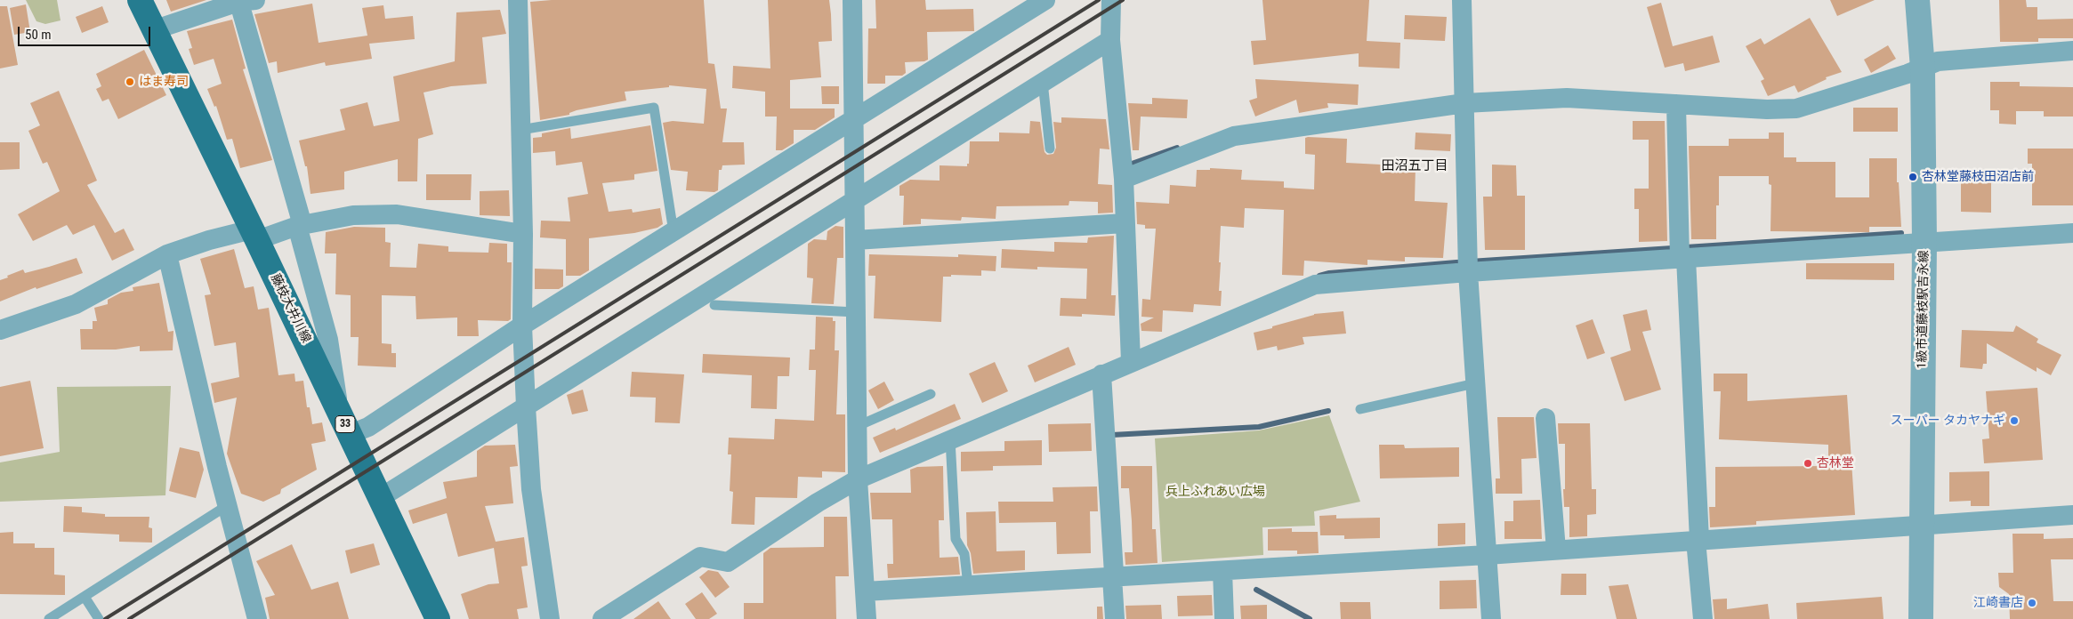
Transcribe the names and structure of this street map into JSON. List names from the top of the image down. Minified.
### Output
{"streets":{"main road":["藤枝大井川線","33"],"street":["1級市道藤枝駅吉永線"]},"districts":["田沼五丁目"],"parks":["兵上ふれあい広場"],"places":["はま寿司","杏林堂藤枝田沼店前","スーパー タカヤナギ","杏林堂","江崎書店"],"scale_bar":"50 m"}
